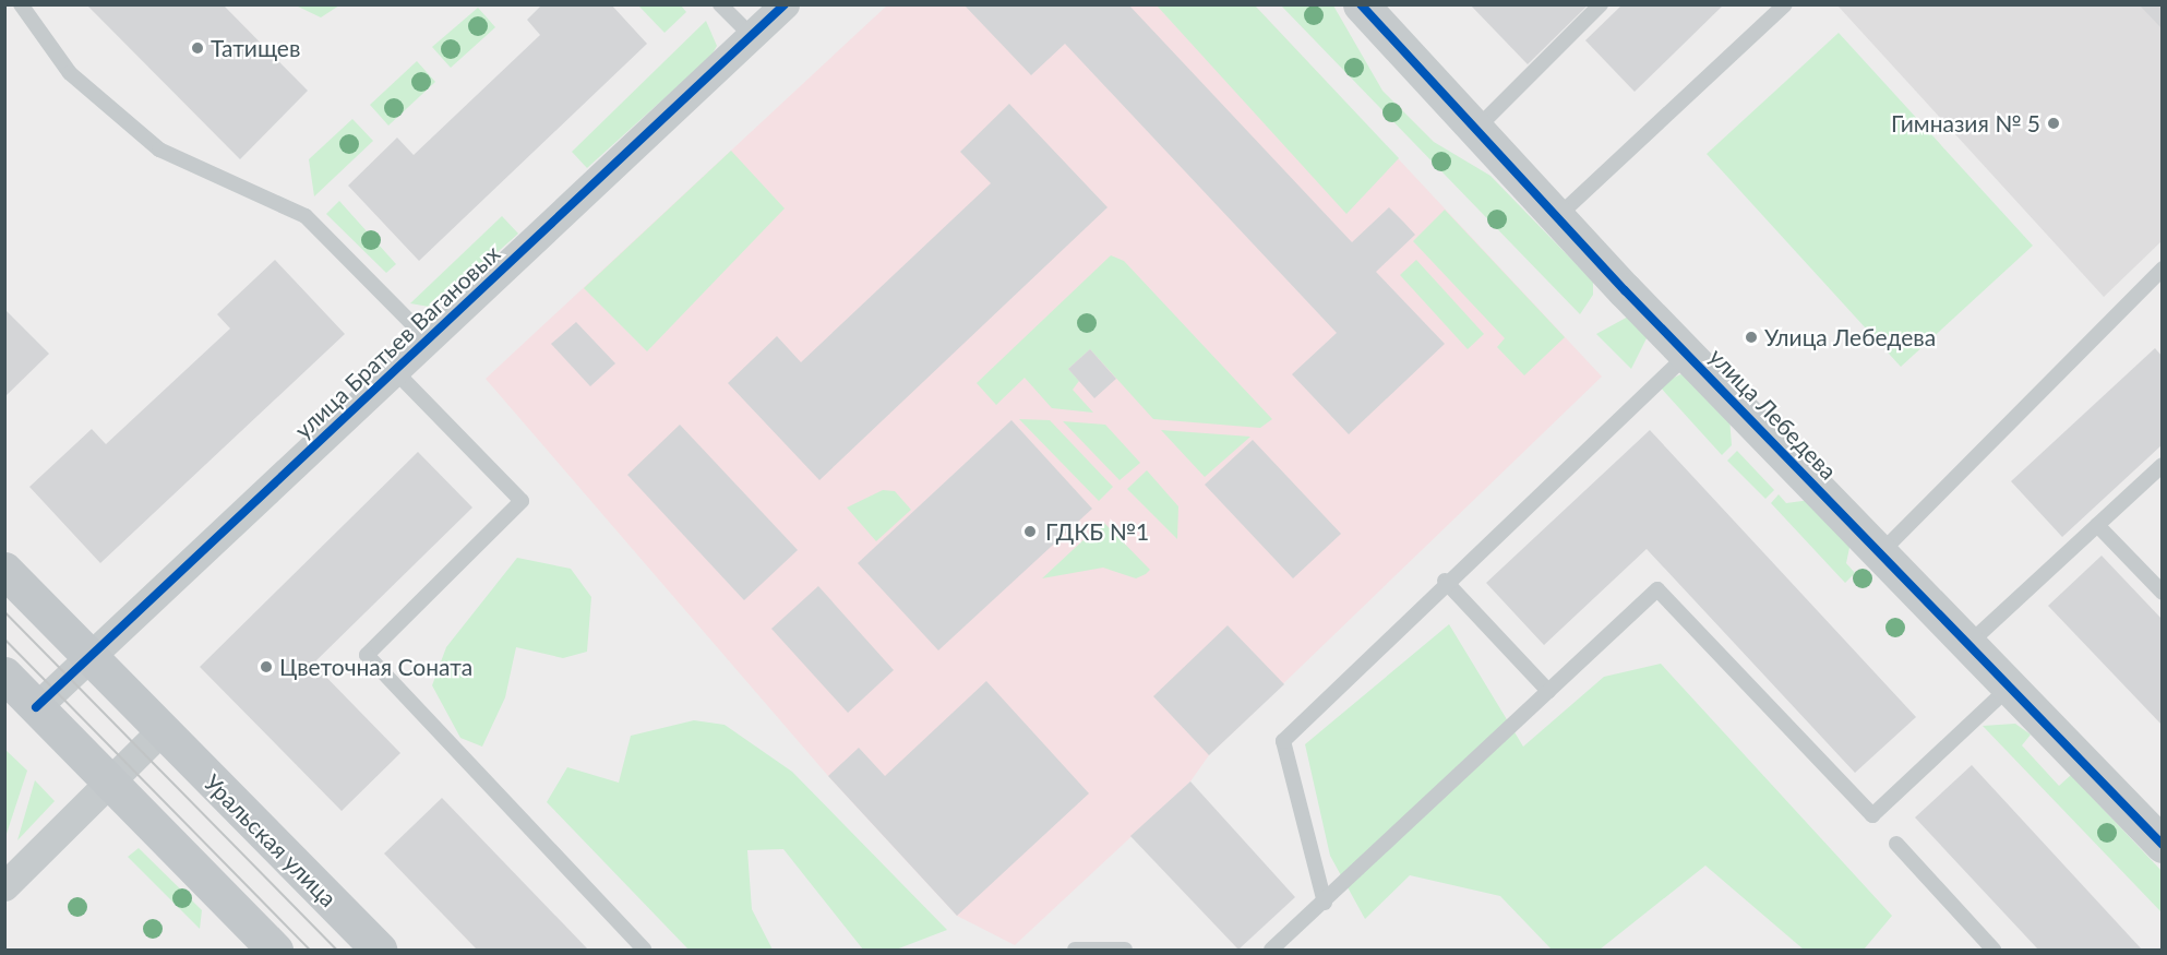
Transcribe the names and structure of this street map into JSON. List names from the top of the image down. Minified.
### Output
{"streets":{"main road":["Уральская улица"],"street":["улица Братьев Вагановых","улица Лебедева"]},"crossings":[["улица Братьев Вагановых","Уральская улица"]],"places":["Татищев","Гимназия № 5","Улица Лебедева","ГДКБ №1","Цветочная Соната"]}
